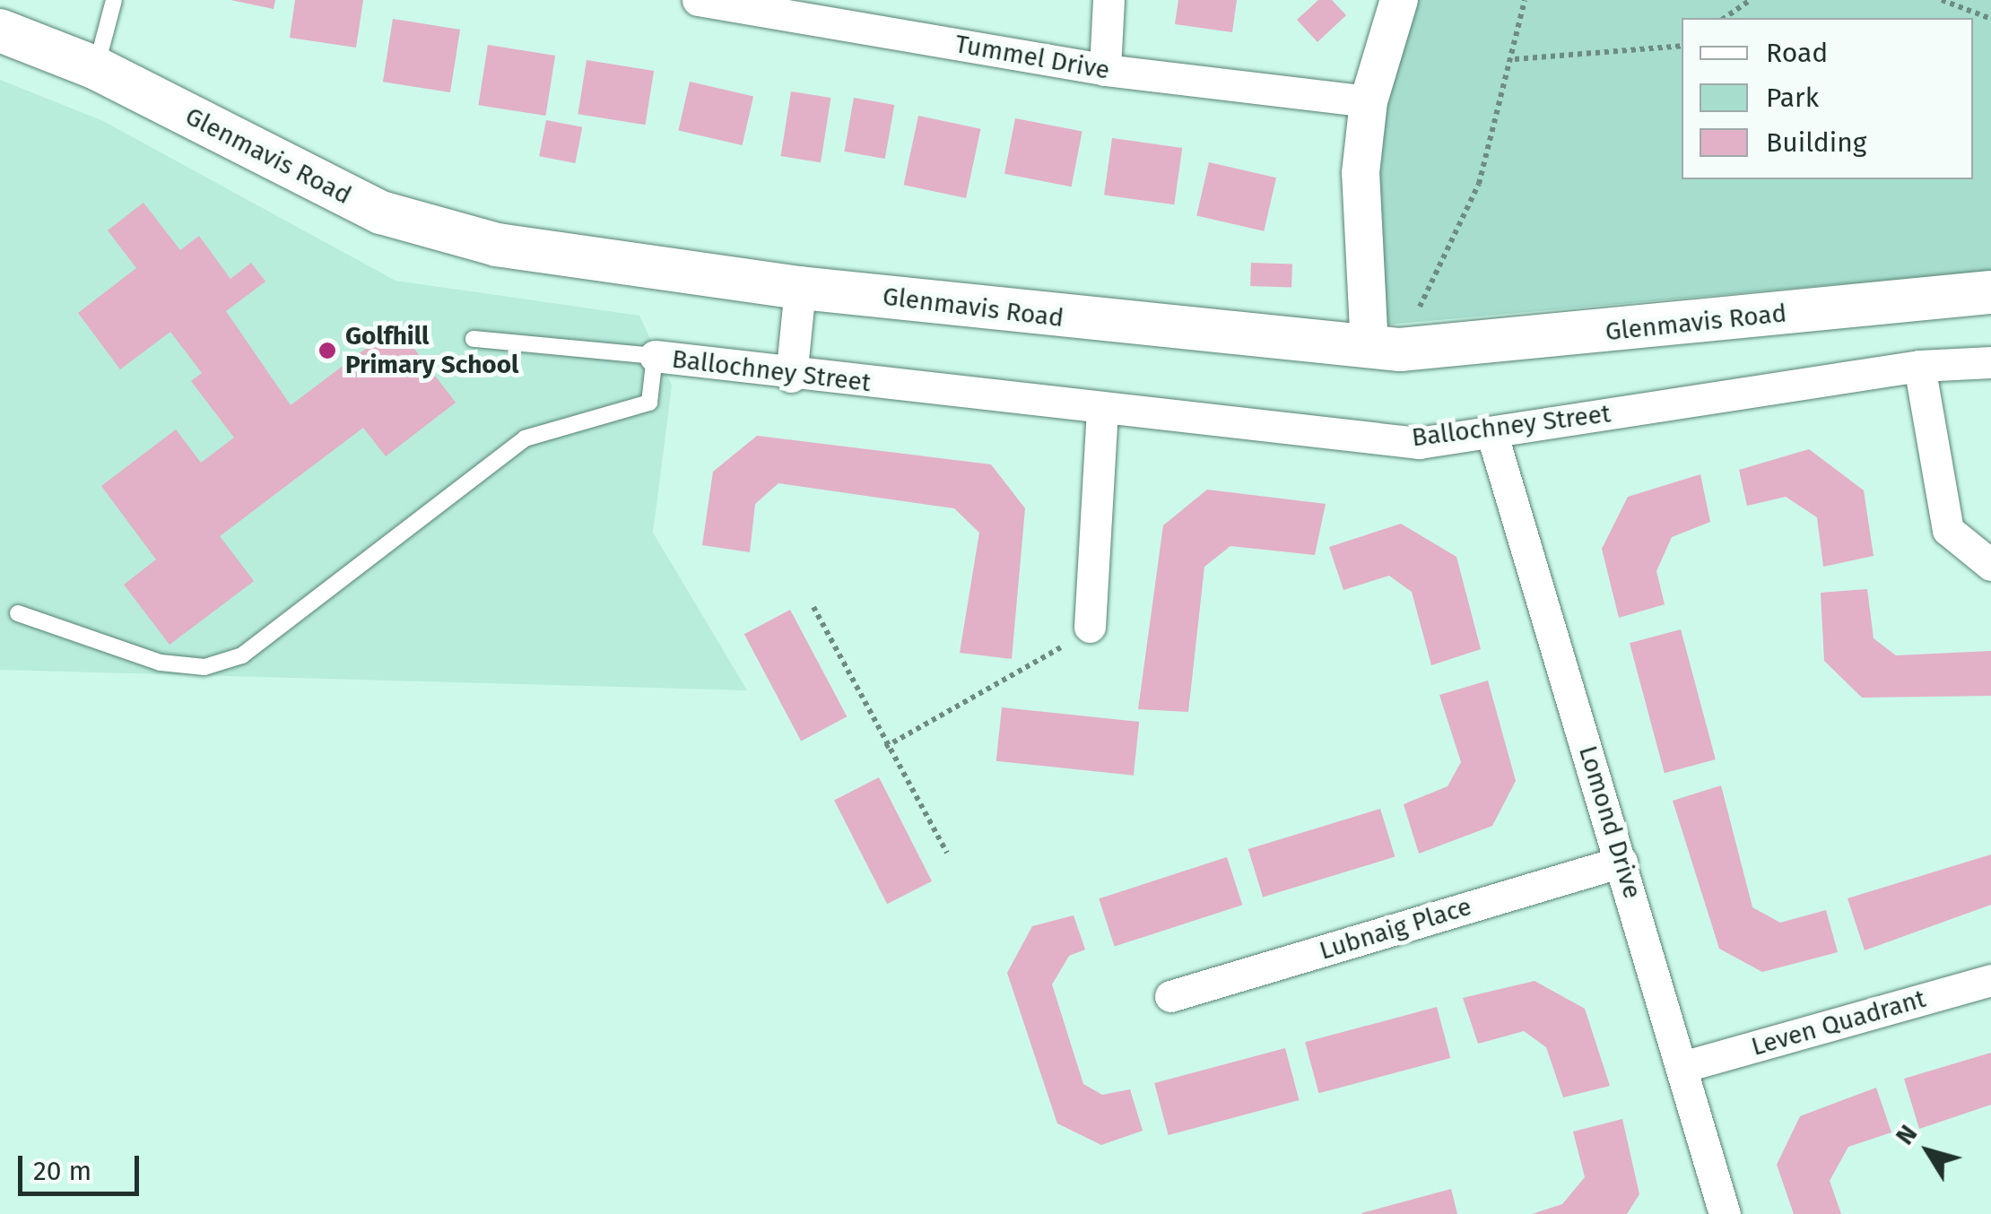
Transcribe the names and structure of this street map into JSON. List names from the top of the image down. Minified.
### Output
{"streets":{"main road":["Glenmavis Road"],"street":["Tummel Drive","Ballochney Street","Lomond Drive","Lubnaig Place","Leven Quadrant"]},"crossings":[["Ballochney Street","Lomond Drive"],["Lomond Drive","Lubnaig Place"],["Lomond Drive","Leven Quadrant"]],"places":["Golfhill Primary School"],"legend":["Road","Park","Building"],"scale_bar":"20 m","north":"top left"}
